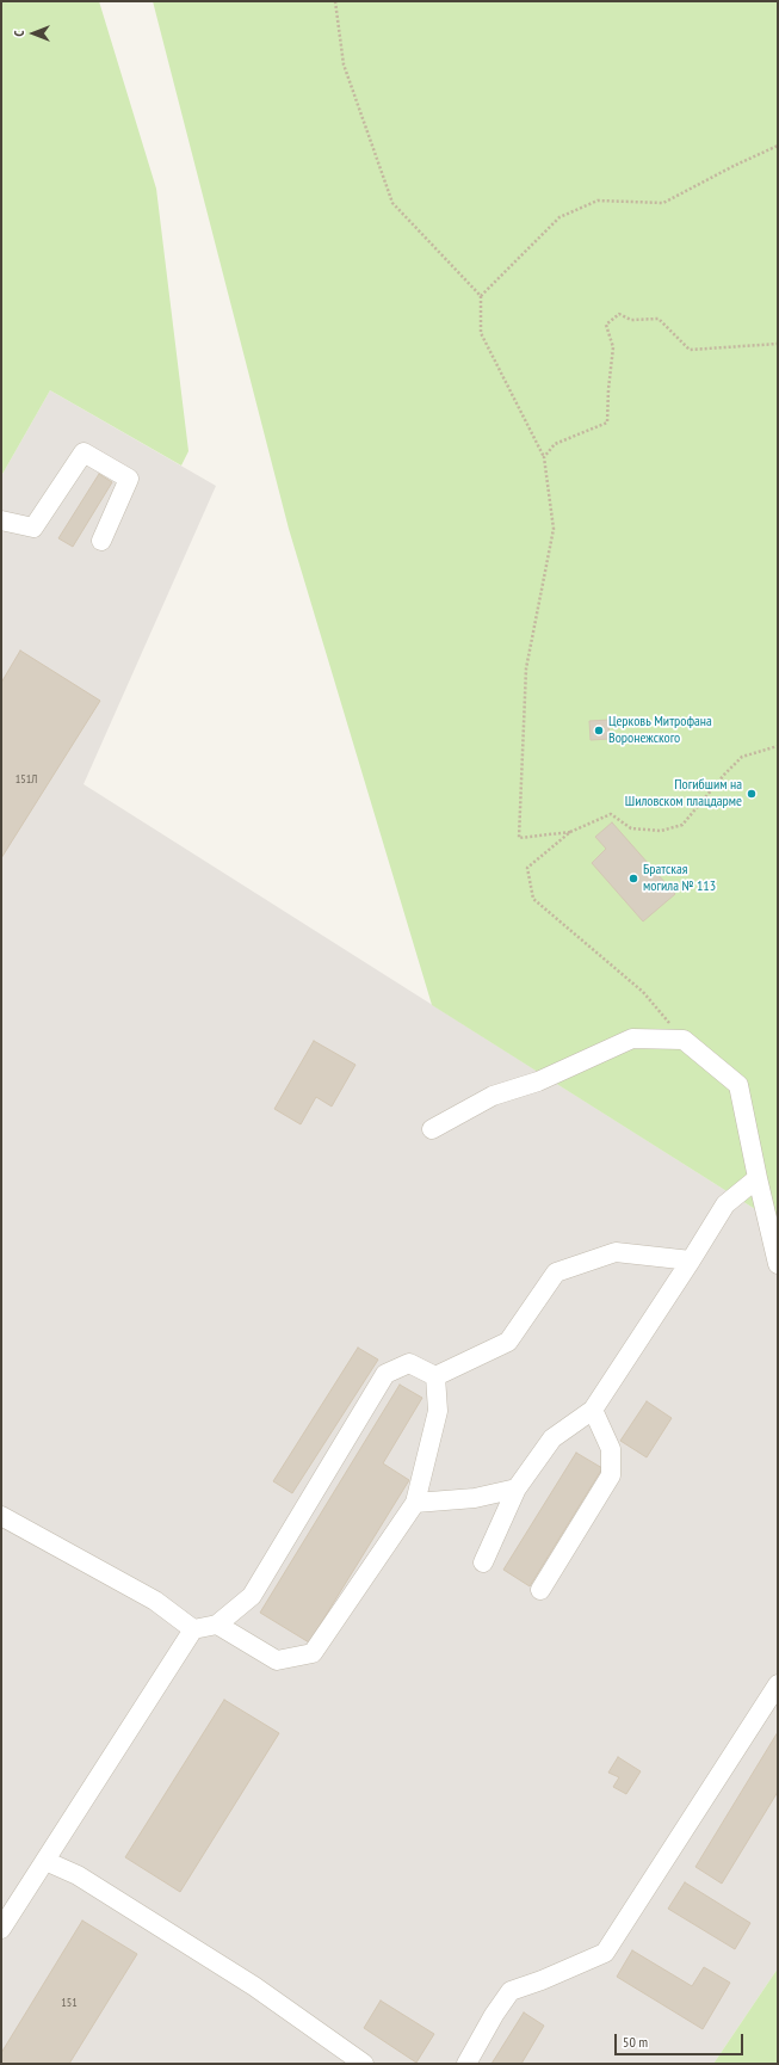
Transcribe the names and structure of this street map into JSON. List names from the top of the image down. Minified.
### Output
{"places":["Церковь Митрофана Воронежского","Погибшим на Шиловском плацдарме","Братская могила № 113"],"house_numbers":["151Л","151"],"scale_bar":"50 m","north":"left"}
